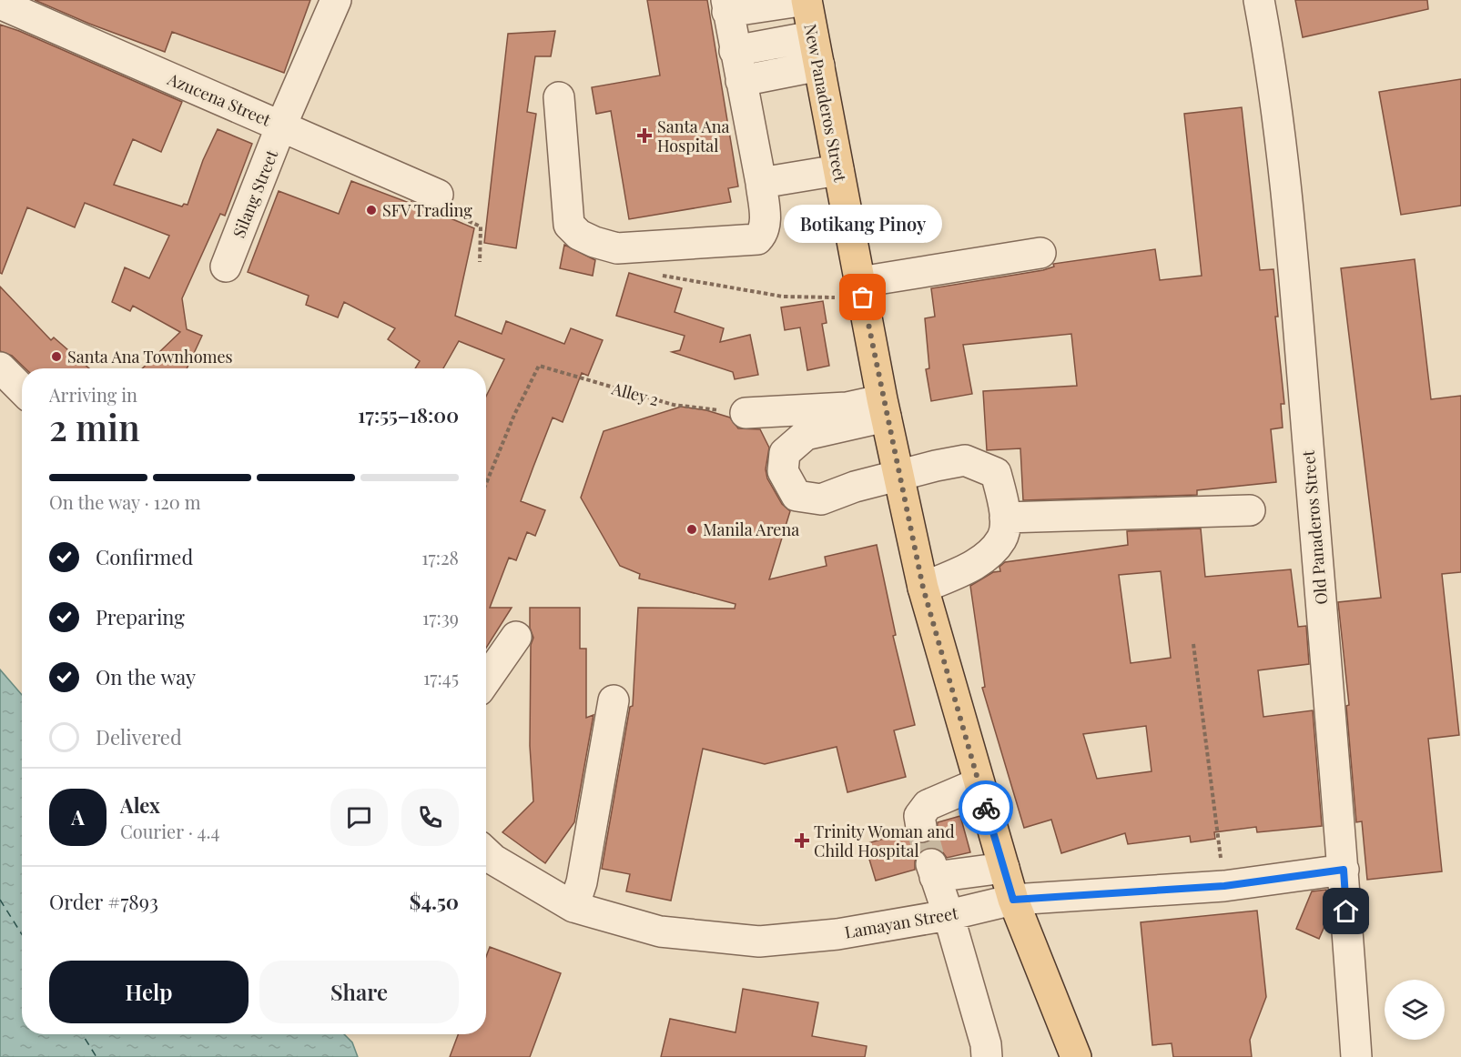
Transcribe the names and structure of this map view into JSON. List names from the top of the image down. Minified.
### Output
{"streets":{"main road":["New Panaderos Street"],"street":["Azucena Street","Silang Street","Old Panaderos Street","Lamayan Street"],"path":["Alley 2"]},"crossings":[["Azucena Street","Silang Street"],["New Panaderos Street","Lamayan Street"],["Old Panaderos Street","Lamayan Street"]],"places":{"health":["Santa Ana Hospital","Trinity Woman and Child Hospital"],"other":["SFV Trading","Botikang Pinoy","Santa Ana Townhomes","Manila Arena"]},"page":{"bubble":"Botikang Pinoy","heading":["2 min","Arriving in","17:55–18:00"],"panel":["Alex","Courier · 4.4","Order #7893","$4.50"],"bar":"On the way · 120 m","list":[["Confirmed","17:28"],["Preparing","17:39"],["On the way","17:45"],"Delivered"],"round":"A","buttons":["Help","Share"]}}
